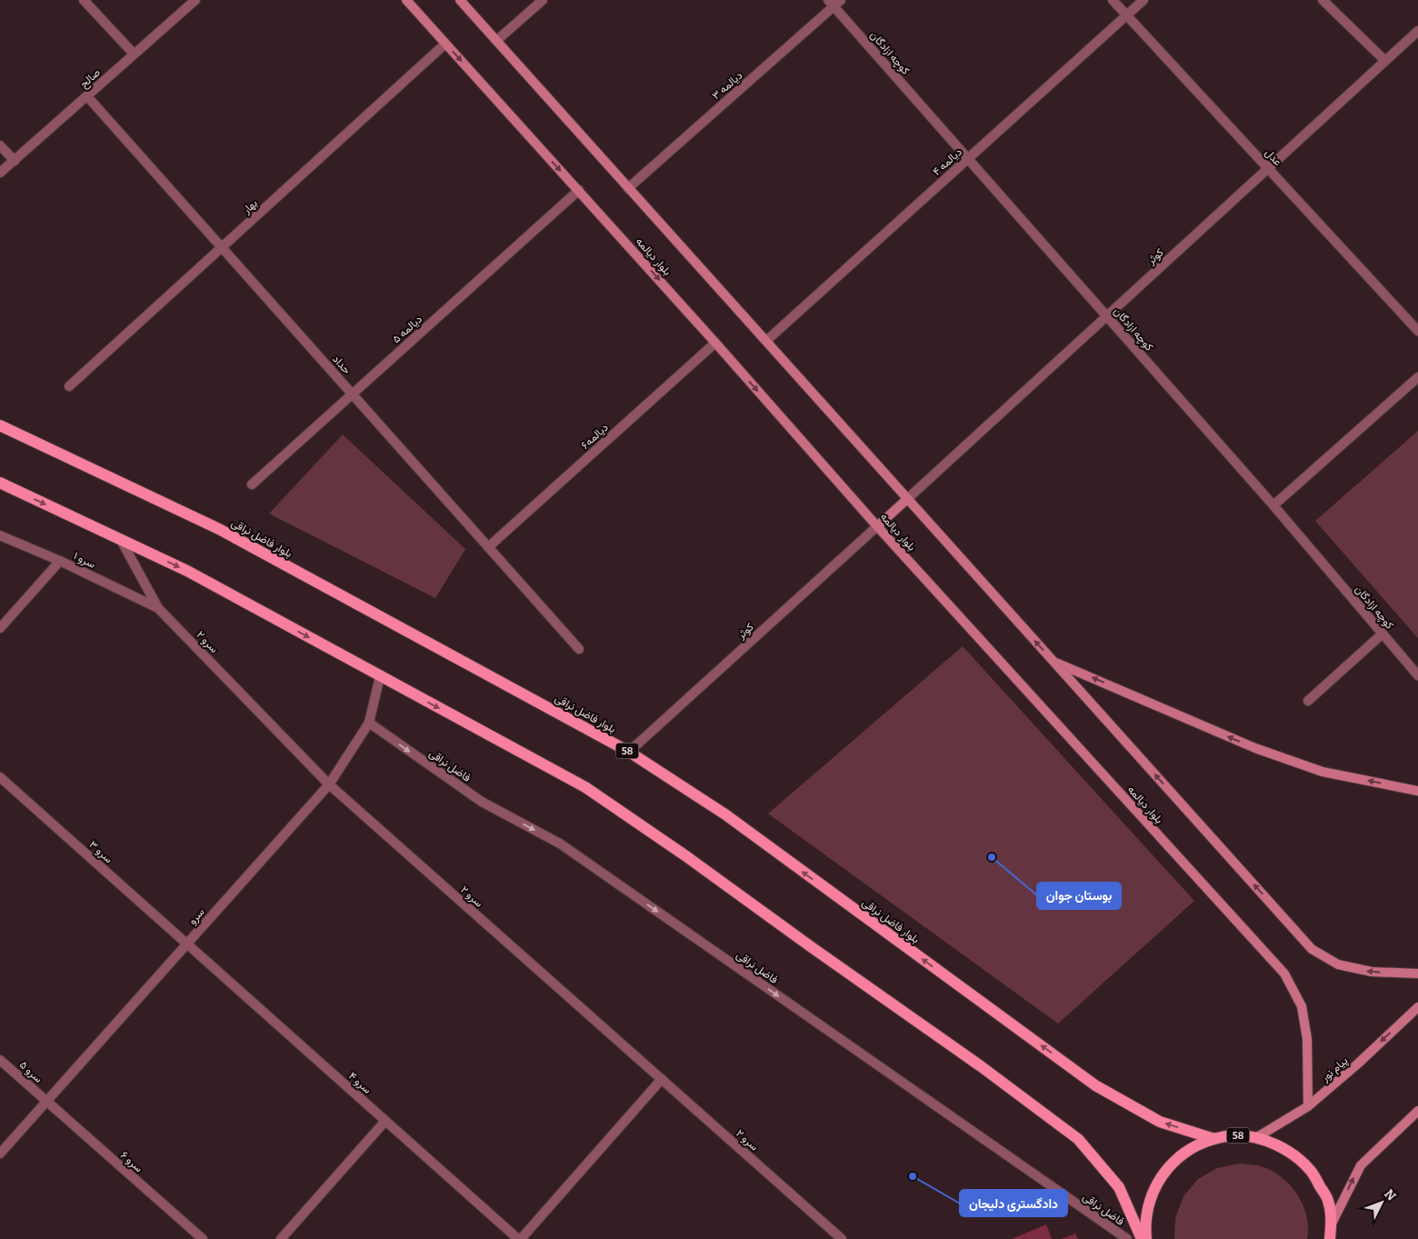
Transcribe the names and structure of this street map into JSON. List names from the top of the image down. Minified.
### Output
{"streets":{"main road":["بلوار فاضل نراقی","58"],"street":["کوچه ازادگان","صالح","دیالمه ۳","عدل","دیالمه ۴","بهار","بلوار دیالمه","کوثر","دیالمه ۵","حداد","دیالمه۶","سرو ۱","سرو ۲","فاضل نراقی","سرو ۳","سرو","پیام نور","سرو ۵","سرو ۴","سرو ۶"]},"crossings":[["کوچه ازادگان","دیالمه ۳"],["کوچه ازادگان","دیالمه ۴"],["کوچه ازادگان","کوثر"],["صالح","حداد"],["عدل","دیالمه ۴"],["عدل","کوثر"],["بهار","بلوار دیالمه"],["بهار","حداد"],["بلوار دیالمه","کوثر"],["بلوار دیالمه","دیالمه ۵"],["بلوار دیالمه","دیالمه۶"],["بلوار دیالمه","پیام نور"],["کوثر","بلوار فاضل نراقی"],["دیالمه ۵","حداد"],["حداد","دیالمه۶"],["بلوار فاضل نراقی","58"],["سرو ۱","سرو ۲"],["سرو ۲","سرو"],["58","پیام نور"],["فاضل نراقی","سرو"],["سرو ۳","سرو"],["سرو ۳","سرو ۴"],["سرو","سرو ۵"],["سرو","سرو ۴"],["سرو","سرو ۶"],["سرو ۵","سرو ۶"]],"one_way":["فاضل نراقی"],"places":["بوستان جوان","دادگستری دلیجان"],"north":"top right"}
